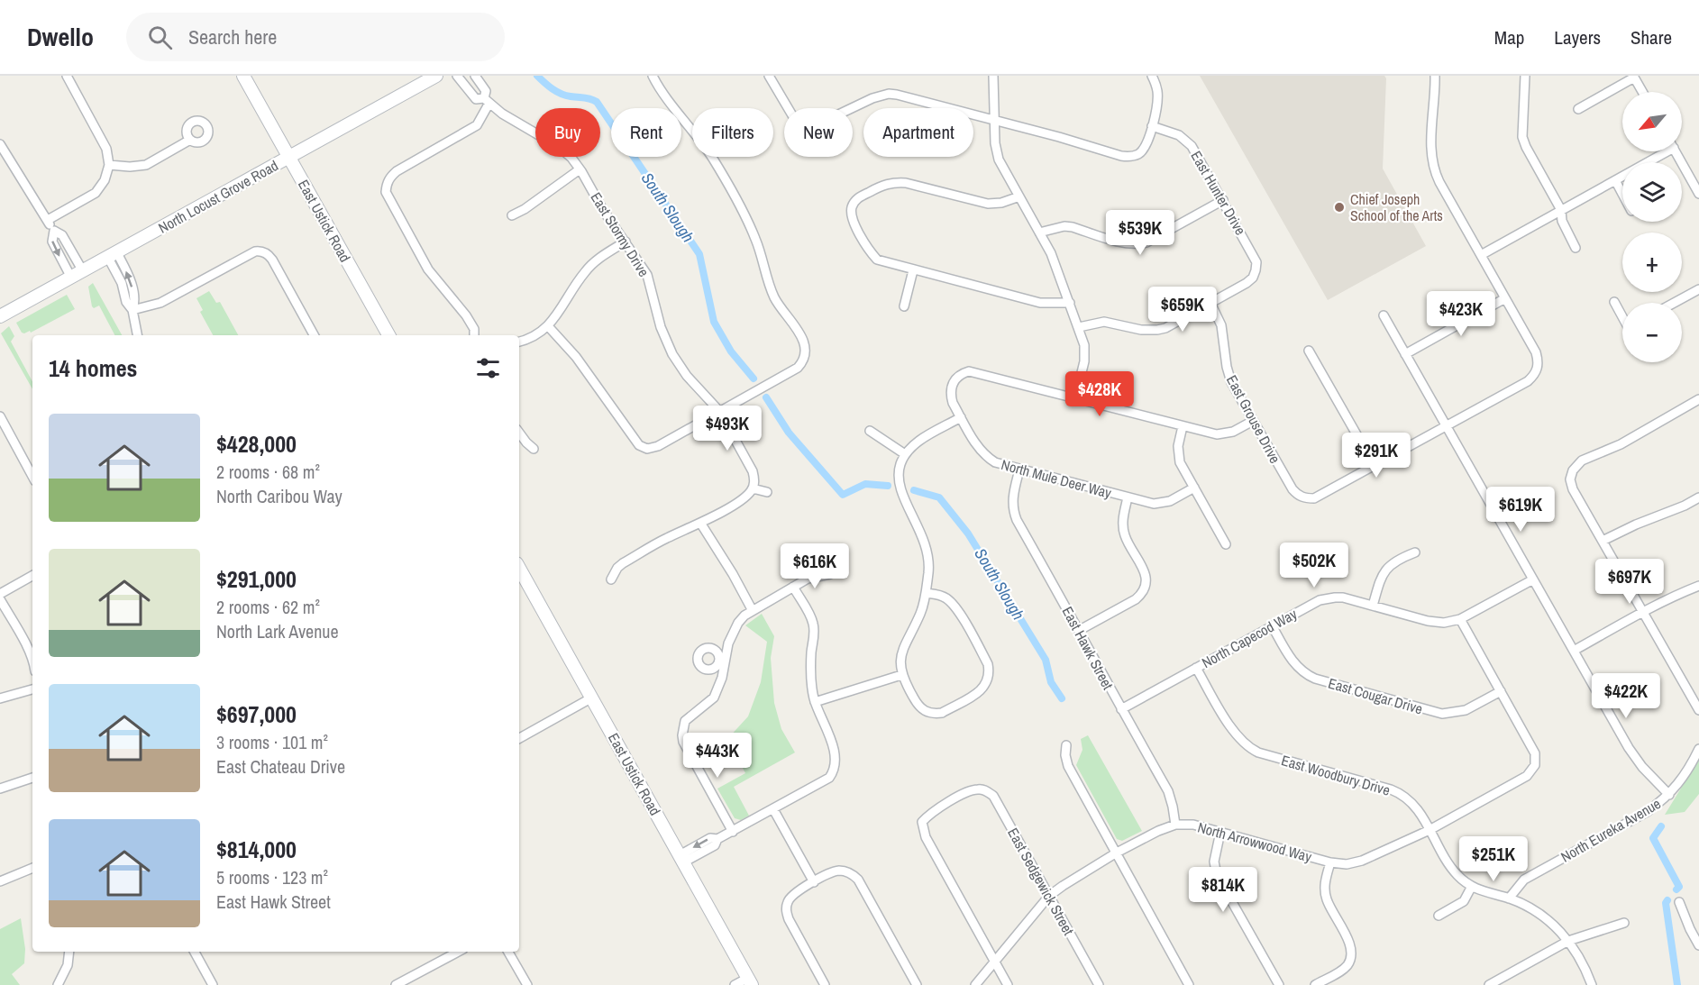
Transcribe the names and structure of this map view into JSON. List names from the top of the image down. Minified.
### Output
{"streets":{"main road":["North Locust Grove Road","East Ustick Road"],"street":["East Hunter Drive","East Stormy Drive","East Grouse Drive","North Mule Deer Way","North Capecod Way","East Hawk Street","East Cougar Drive","East Woodbury Drive","North Eureka Avenue","North Arrowwood Way","East Sedgewick Street"]},"crossings":[["East Hunter Drive","East Grouse Drive"],["North Locust Grove Road","East Ustick Road"],["North Mule Deer Way","East Hawk Street"],["North Capecod Way","East Hawk Street"],["North Capecod Way","East Cougar Drive"],["North Capecod Way","East Woodbury Drive"],["East Hawk Street","North Arrowwood Way"],["East Cougar Drive","North Arrowwood Way"],["East Woodbury Drive","North Eureka Avenue"],["East Woodbury Drive","North Arrowwood Way"],["North Arrowwood Way","East Sedgewick Street"]],"water":["South Slough"],"places":["Chief Joseph School of the Arts"],"north":"bottom left","page":{"header":"Dwello","search":"Search here","nav":["Map","Layers","Share"],"map_buttons":["+","−"],"chip":["Buy","Rent","Filters","New","Apartment"],"price":["$539K","$659K","$423K","$428K","$493K","$291K","$619K","$502K","$616K","$697K","$422K","$443K","$251K","$814K"],"heading":"14 homes","list":[{"name":"$428,000","note":"2 rooms · 68 m² · North Caribou Way"},{"name":"$291,000","note":"2 rooms · 62 m² · North Lark Avenue"},{"name":"$697,000","note":"3 rooms · 101 m² · East Chateau Drive"},{"name":"$814,000","note":"5 rooms · 123 m² · East Hawk Street"}]}}
